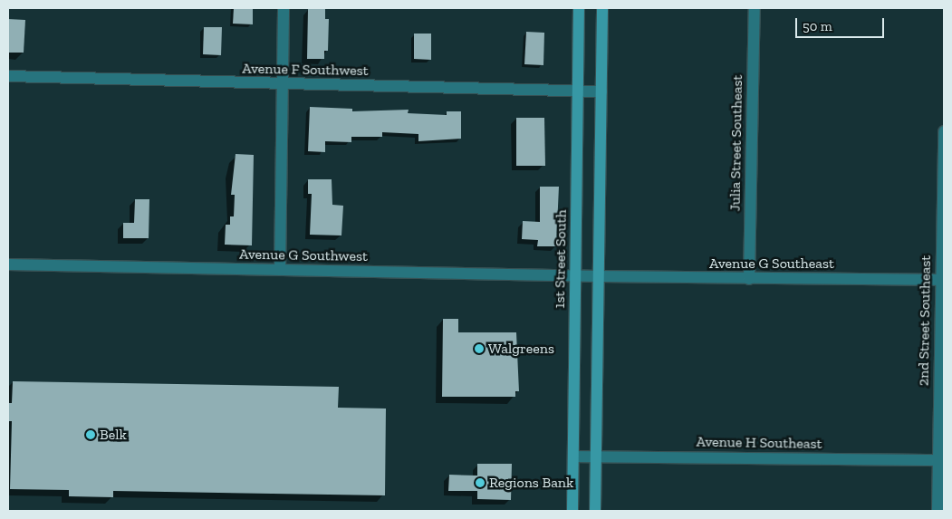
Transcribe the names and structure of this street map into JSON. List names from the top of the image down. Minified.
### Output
{"streets":{"main road":["1st Street South"],"street":["Avenue F Southwest","Julia Street Southeast","Avenue G Southwest","Avenue G Southeast","2nd Street Southeast","Avenue H Southeast"]},"crossings":[["Avenue F Southwest","1st Street South"],["Julia Street Southeast","Avenue G Southeast"],["Avenue G Southwest","1st Street South"],["Avenue G Southwest","Avenue G Southeast"],["1st Street South","Avenue H Southeast"],["Avenue G Southeast","2nd Street Southeast"],["2nd Street Southeast","Avenue H Southeast"]],"places":["Walgreens","Belk","Regions Bank"],"scale_bar":"50 m"}
